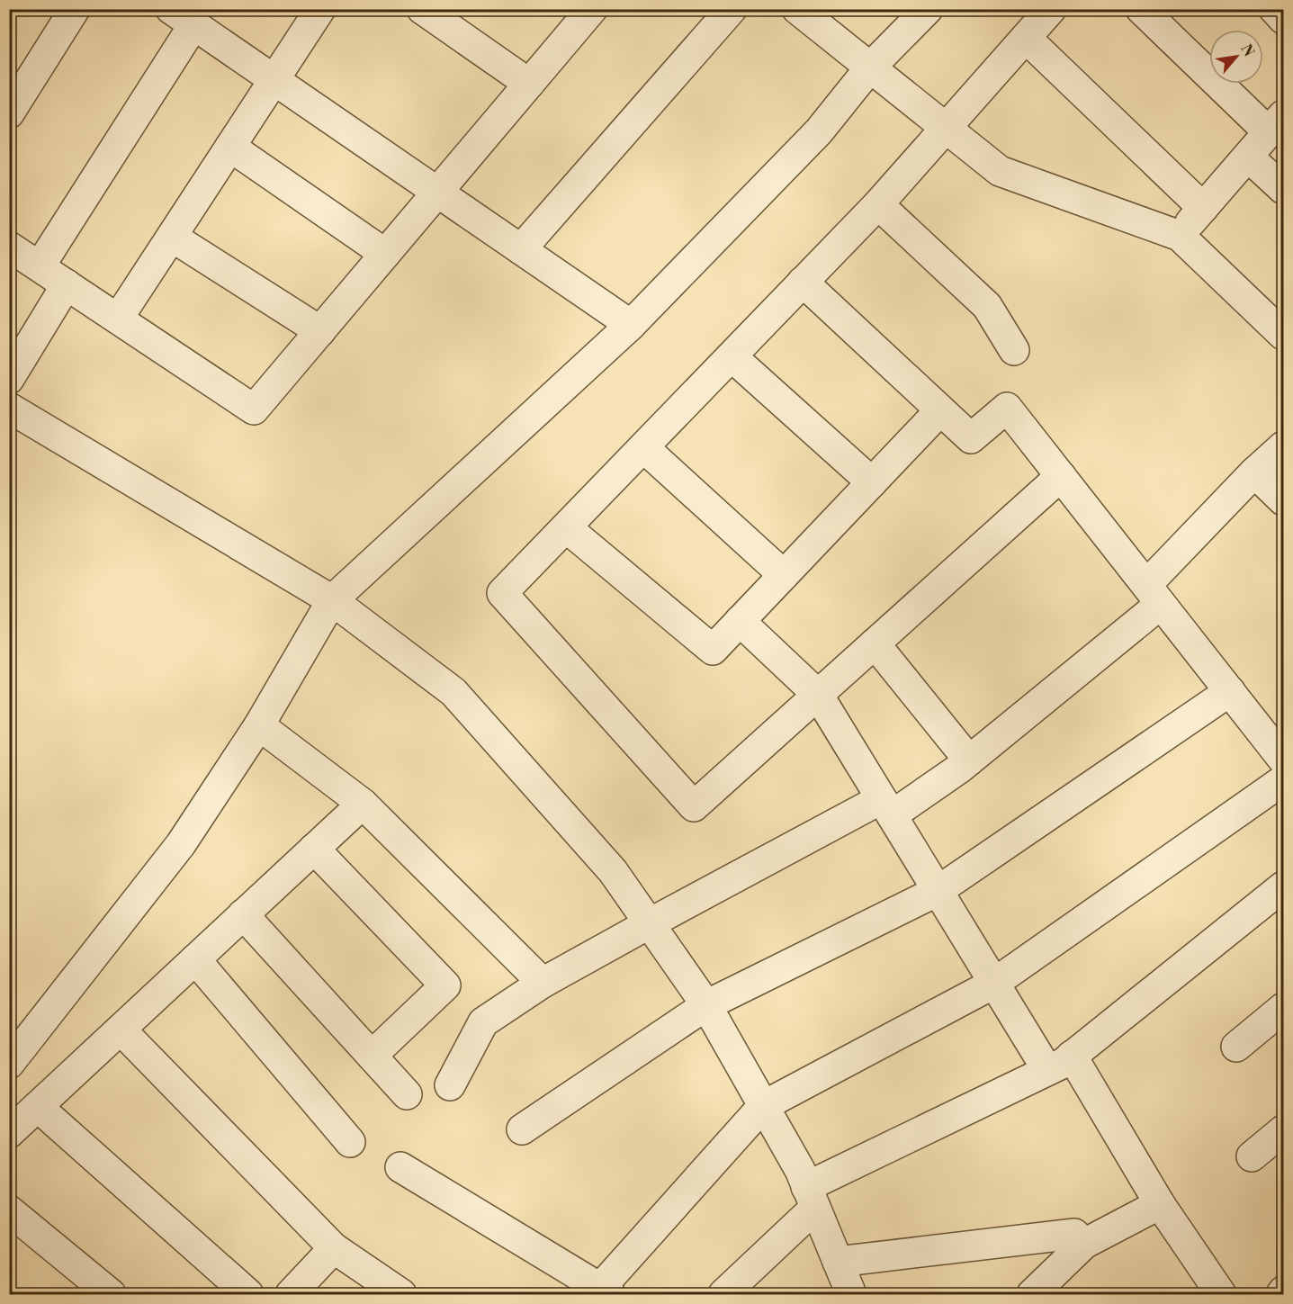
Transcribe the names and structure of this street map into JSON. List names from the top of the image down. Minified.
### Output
{"north":"top right"}
